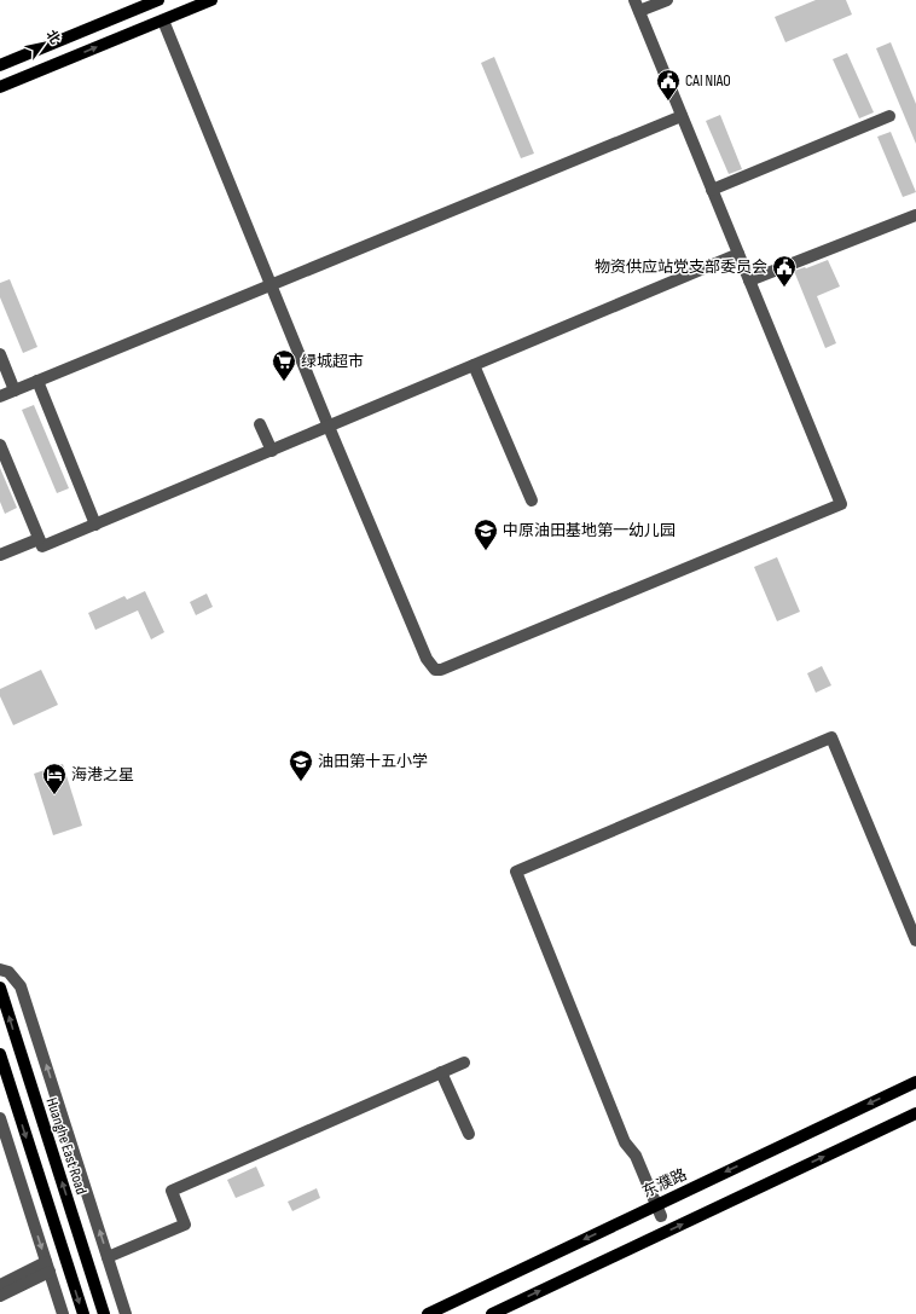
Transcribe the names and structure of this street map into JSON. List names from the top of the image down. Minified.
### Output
{"streets":{"main road":["Huanghe East Road","东濮路"]},"places":{"public building":["CAI NIAO","物资供应站党支部委员会"],"supermarket":["绿城超市"],"school or university":["中原油田基地第一幼儿园","油田第十五小学"],"hotel":["海港之星"]},"north":"top right"}
